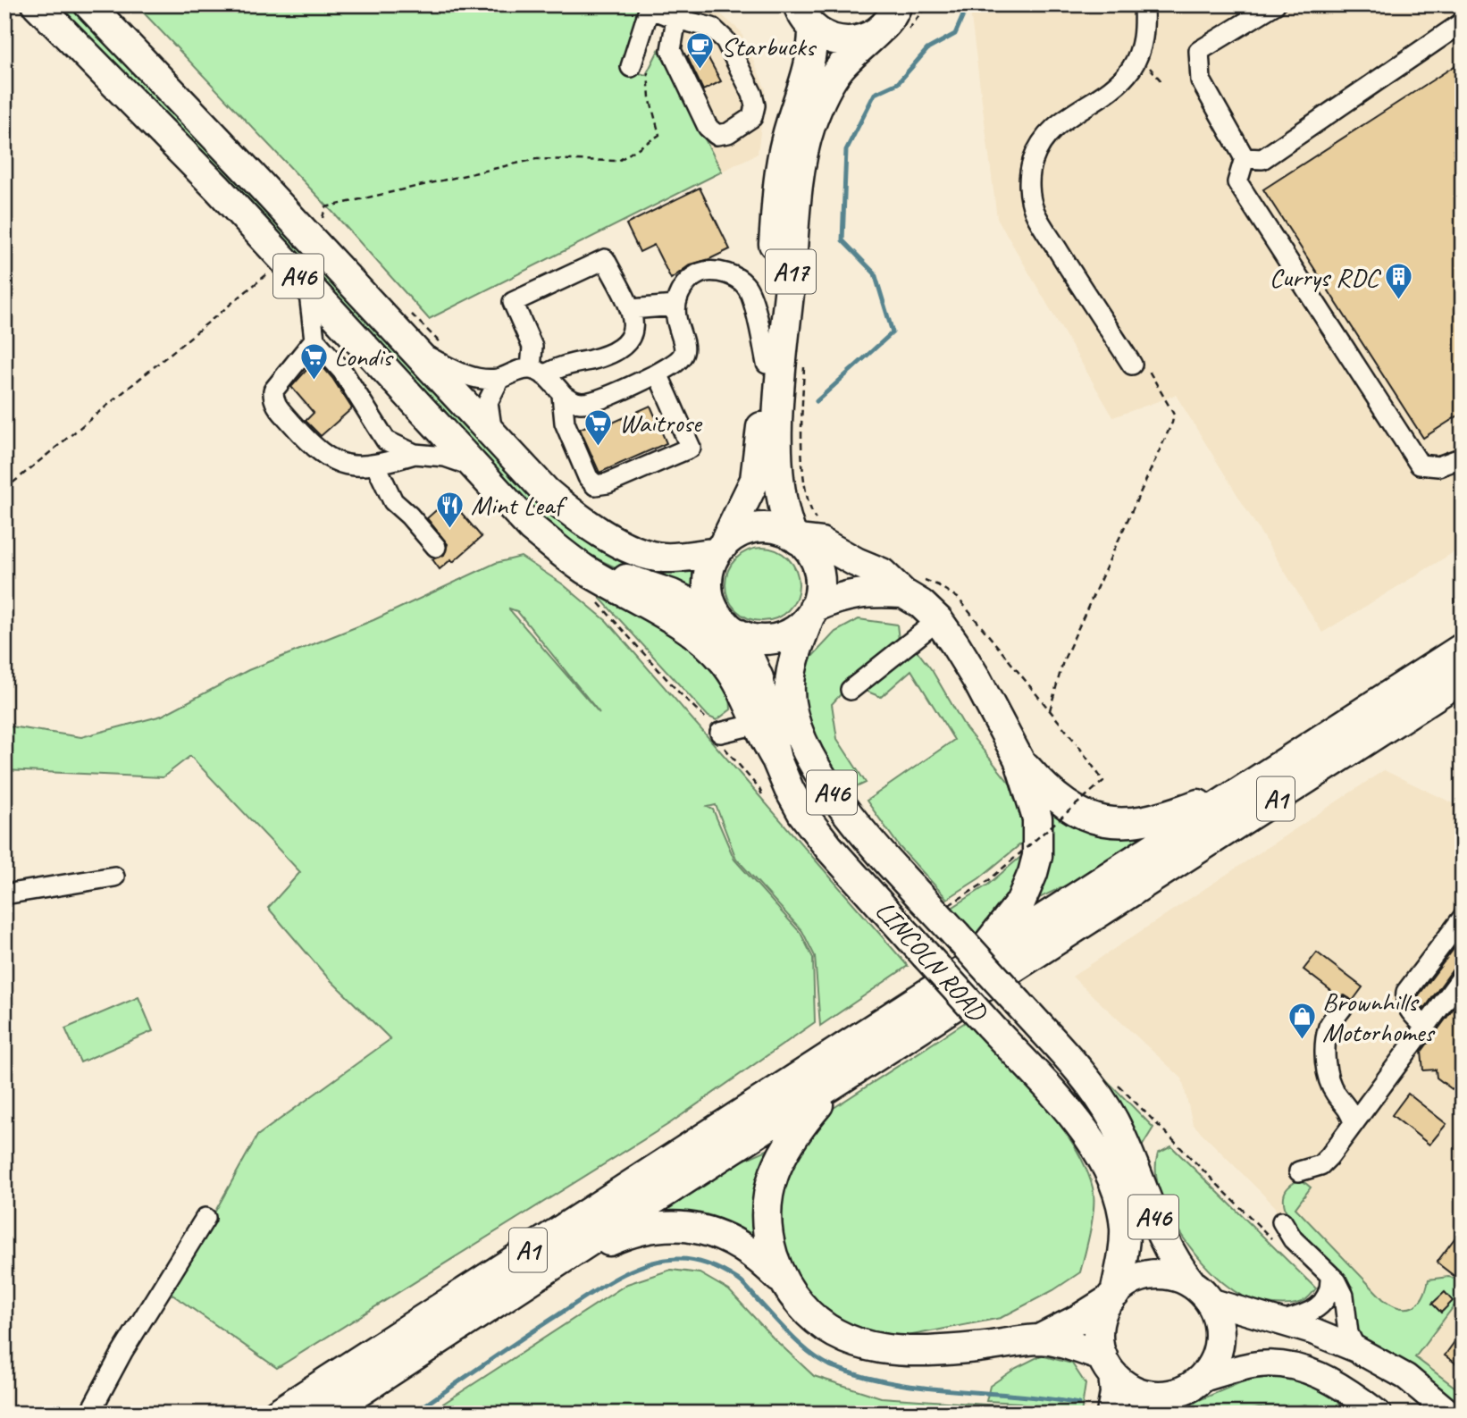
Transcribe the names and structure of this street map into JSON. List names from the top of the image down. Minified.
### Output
{"streets":{"highway":["A17","A46","A1","LINCOLN ROAD"]},"crossings":[["A17","A46"],["A17","LINCOLN ROAD"],["A46","LINCOLN ROAD"]],"places":{"cafe":["Starbucks"],"building":["Currys RDC"],"supermarket":["Londis","Waitrose"],"restaurant":["Mint Leaf"],"shop":["Brownhills Motorhomes"]}}
